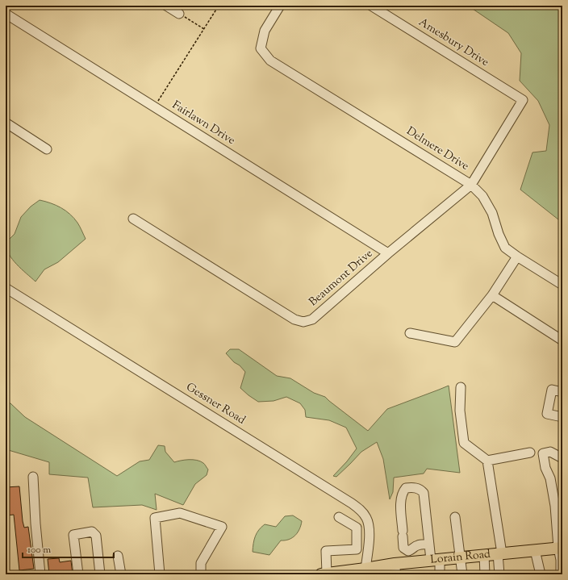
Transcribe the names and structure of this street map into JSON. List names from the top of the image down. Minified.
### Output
{"streets":{"main road":["Lorain Road"],"street":["Amesbury Drive","Fairlawn Drive","Delmere Drive","Beaumont Drive","Gessner Road"]},"crossings":[["Amesbury Drive","Beaumont Drive"],["Fairlawn Drive","Beaumont Drive"],["Delmere Drive","Beaumont Drive"],["Gessner Road","Lorain Road"]],"scale_bar":"100 m"}
